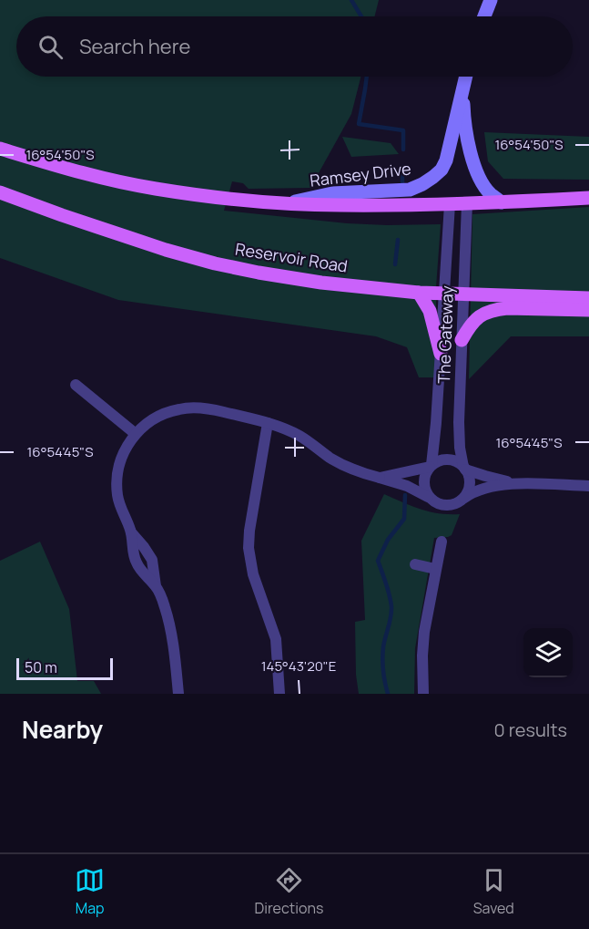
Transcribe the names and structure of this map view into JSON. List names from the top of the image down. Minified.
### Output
{"streets":{"main road":["Ramsey Drive","Reservoir Road"],"street":["The Gateway"]},"crossings":[["Reservoir Road","The Gateway"]],"scale_bar":"50 m","page":{"search":"Search here","scale":"50 m","heading":["Nearby","0 results"],"nav":["Map","Directions","Saved"]},"coordinates":["16°54'50\"S","16°54'45\"S","145°43'20\"E"]}
